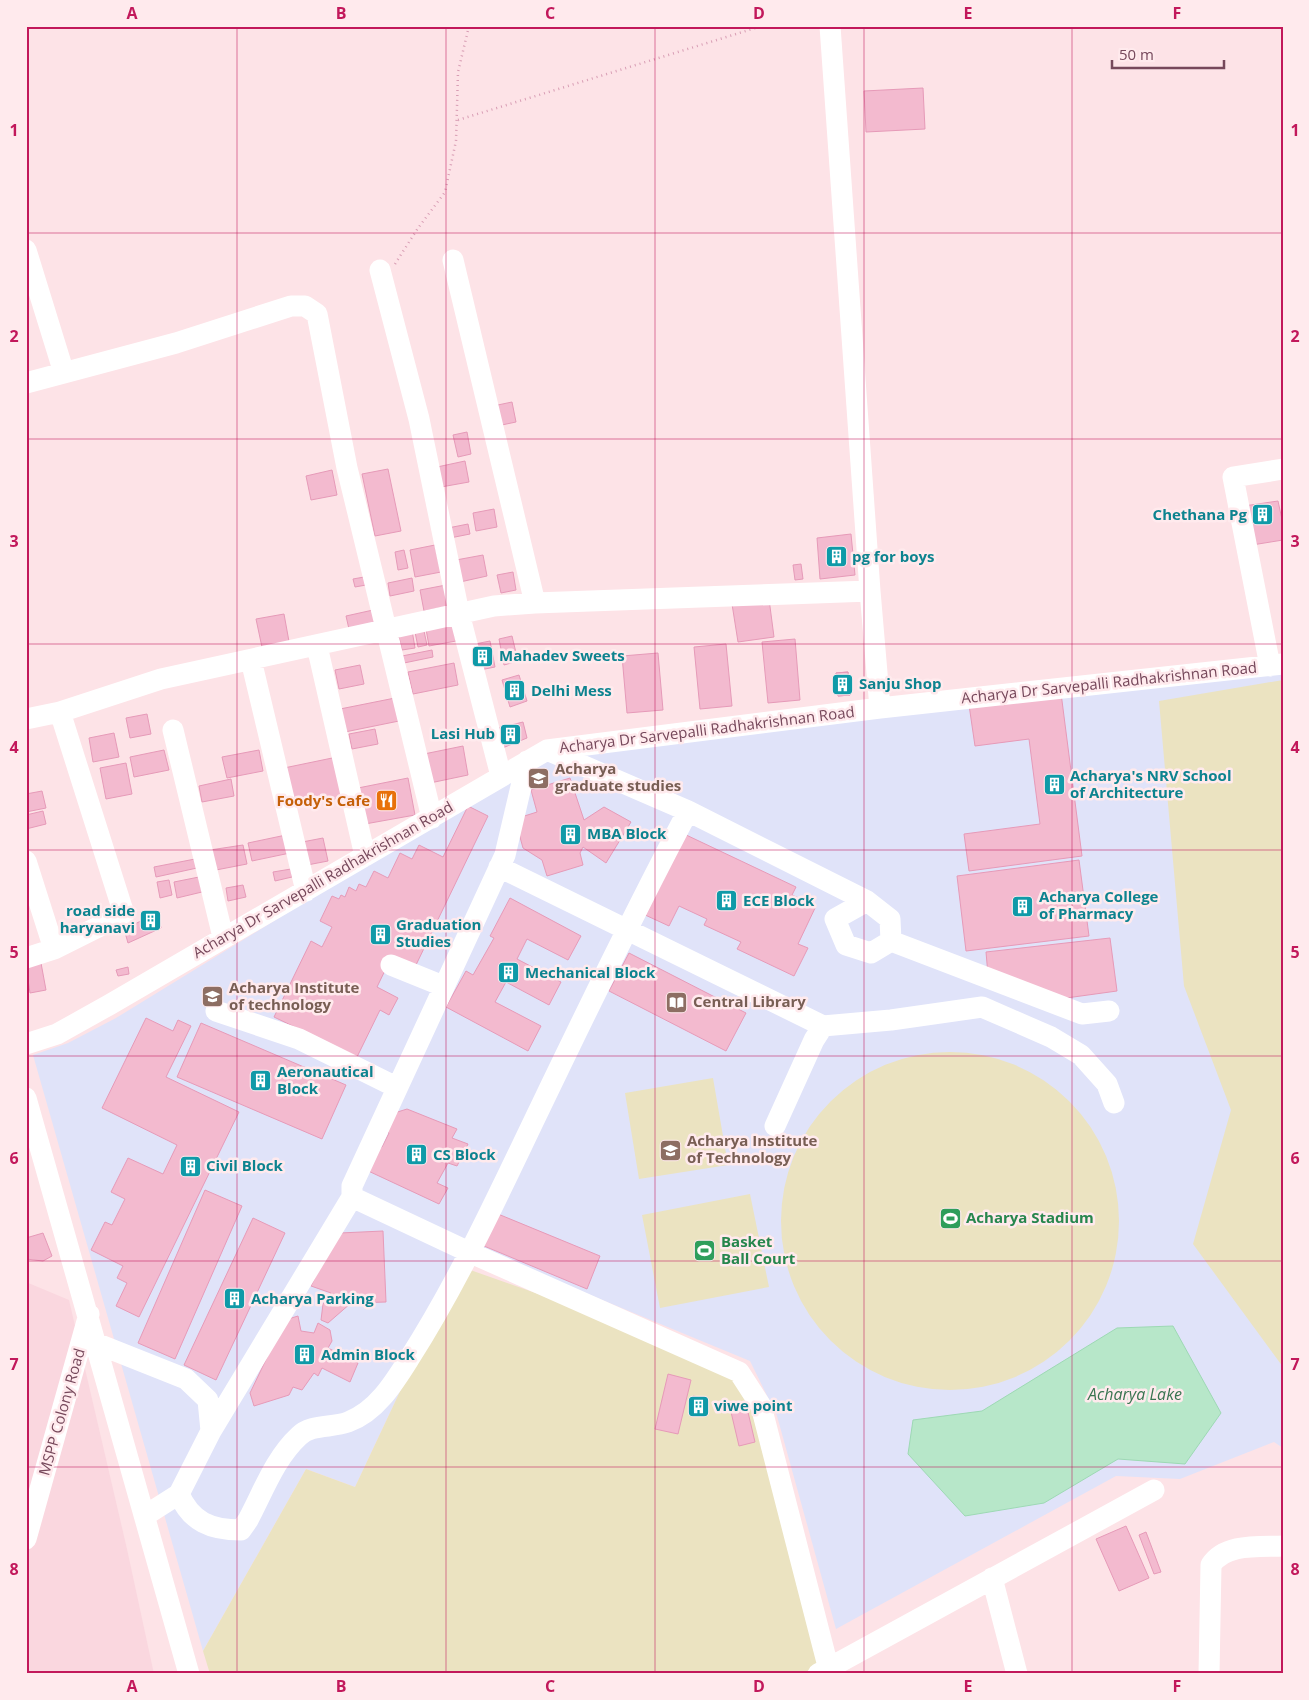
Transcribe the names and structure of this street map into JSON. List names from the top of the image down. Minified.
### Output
{"streets":{"street":["Acharya Dr Sarvepalli Radhakrishnan Road","MSPP Colony Road"]},"water":["Acharya Lake"],"places":{"building":["Chethana Pg","pg for boys","Mahadev Sweets","Sanju Shop","Delhi Mess","Lasi Hub","Acharya's NRV School of Architecture","MBA Block","ECE Block","Acharya College of Pharmacy","road side haryanavi","Graduation Studies","Mechanical Block","Aeronautical Block","CS Block","Civil Block","Acharya Parking","Admin Block","viwe point"],"school or university":["Acharya graduate studies","Acharya Institute of technology","Acharya Institute of Technology"],"restaurant":["Foody's Cafe"],"library":["Central Library"],"sports":["Acharya Stadium","Basket Ball Court"]},"scale_bar":"50 m","grid":{"columns":["A","B","C","D","E","F"],"rows":["1","2","3","4","5","6","7","8"]}}
